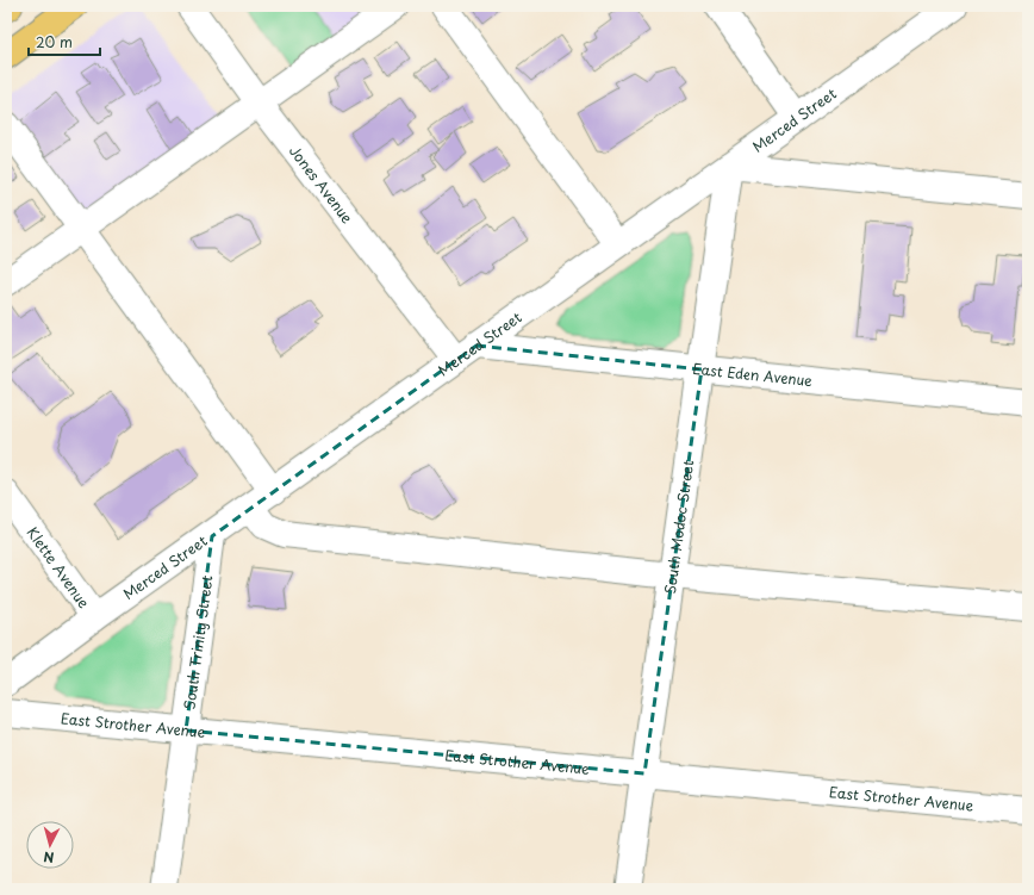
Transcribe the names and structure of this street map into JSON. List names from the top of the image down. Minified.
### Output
{"streets":{"street":["Merced Street","Jones Avenue","East Eden Avenue","South Modoc Street","Klette Avenue","South Trinity Street","East Strother Avenue"]},"crossings":[["Merced Street","Jones Avenue"],["Merced Street","East Eden Avenue"],["Merced Street","South Modoc Street"],["Merced Street","Klette Avenue"],["Merced Street","South Trinity Street"],["Jones Avenue","East Eden Avenue"],["East Eden Avenue","South Modoc Street"],["South Modoc Street","East Strother Avenue"],["South Trinity Street","East Strother Avenue"]],"scale_bar":"20 m","north":"bottom"}
